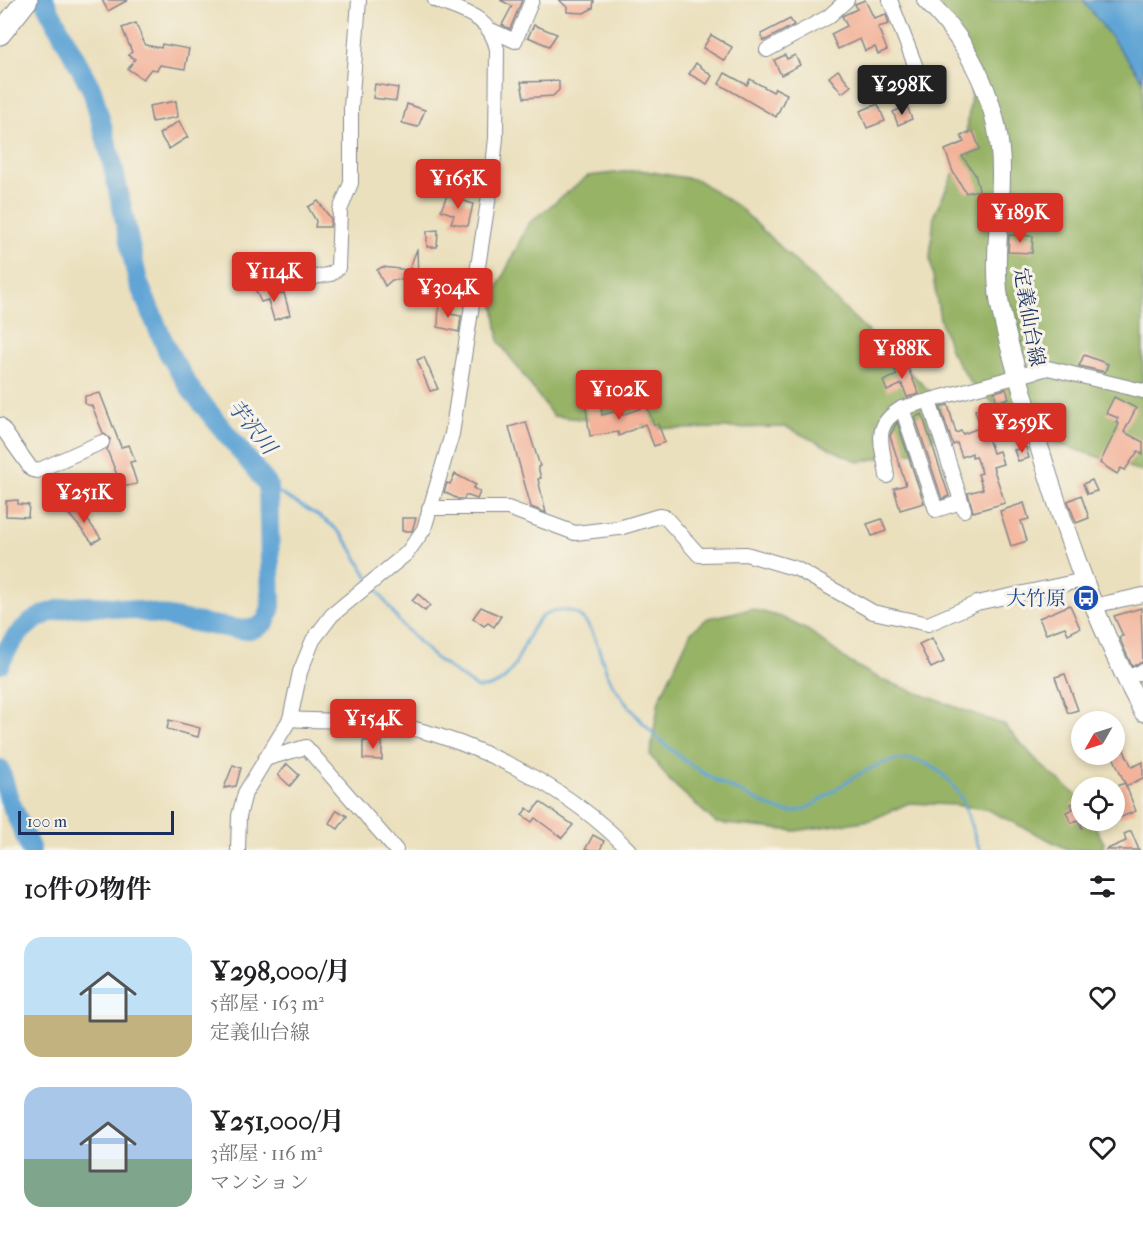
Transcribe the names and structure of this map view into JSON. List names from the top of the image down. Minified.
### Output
{"streets":{"main road":["定義仙台線"]},"water":["芋沢川"],"places":{"bus stop":["大竹原"]},"scale_bar":"100 m","north":"bottom left","page":{"price":["¥298K","¥165K","¥189K","¥114K","¥304K","¥188K","¥102K","¥259K","¥251K","¥154K"],"scale":"100 m","heading":"10件の物件","list":[{"name":"¥298,000/月","note":"5部屋 · 163 m² · 定義仙台線"},{"name":"¥251,000/月","note":"3部屋 · 116 m² · マンション"}]}}
